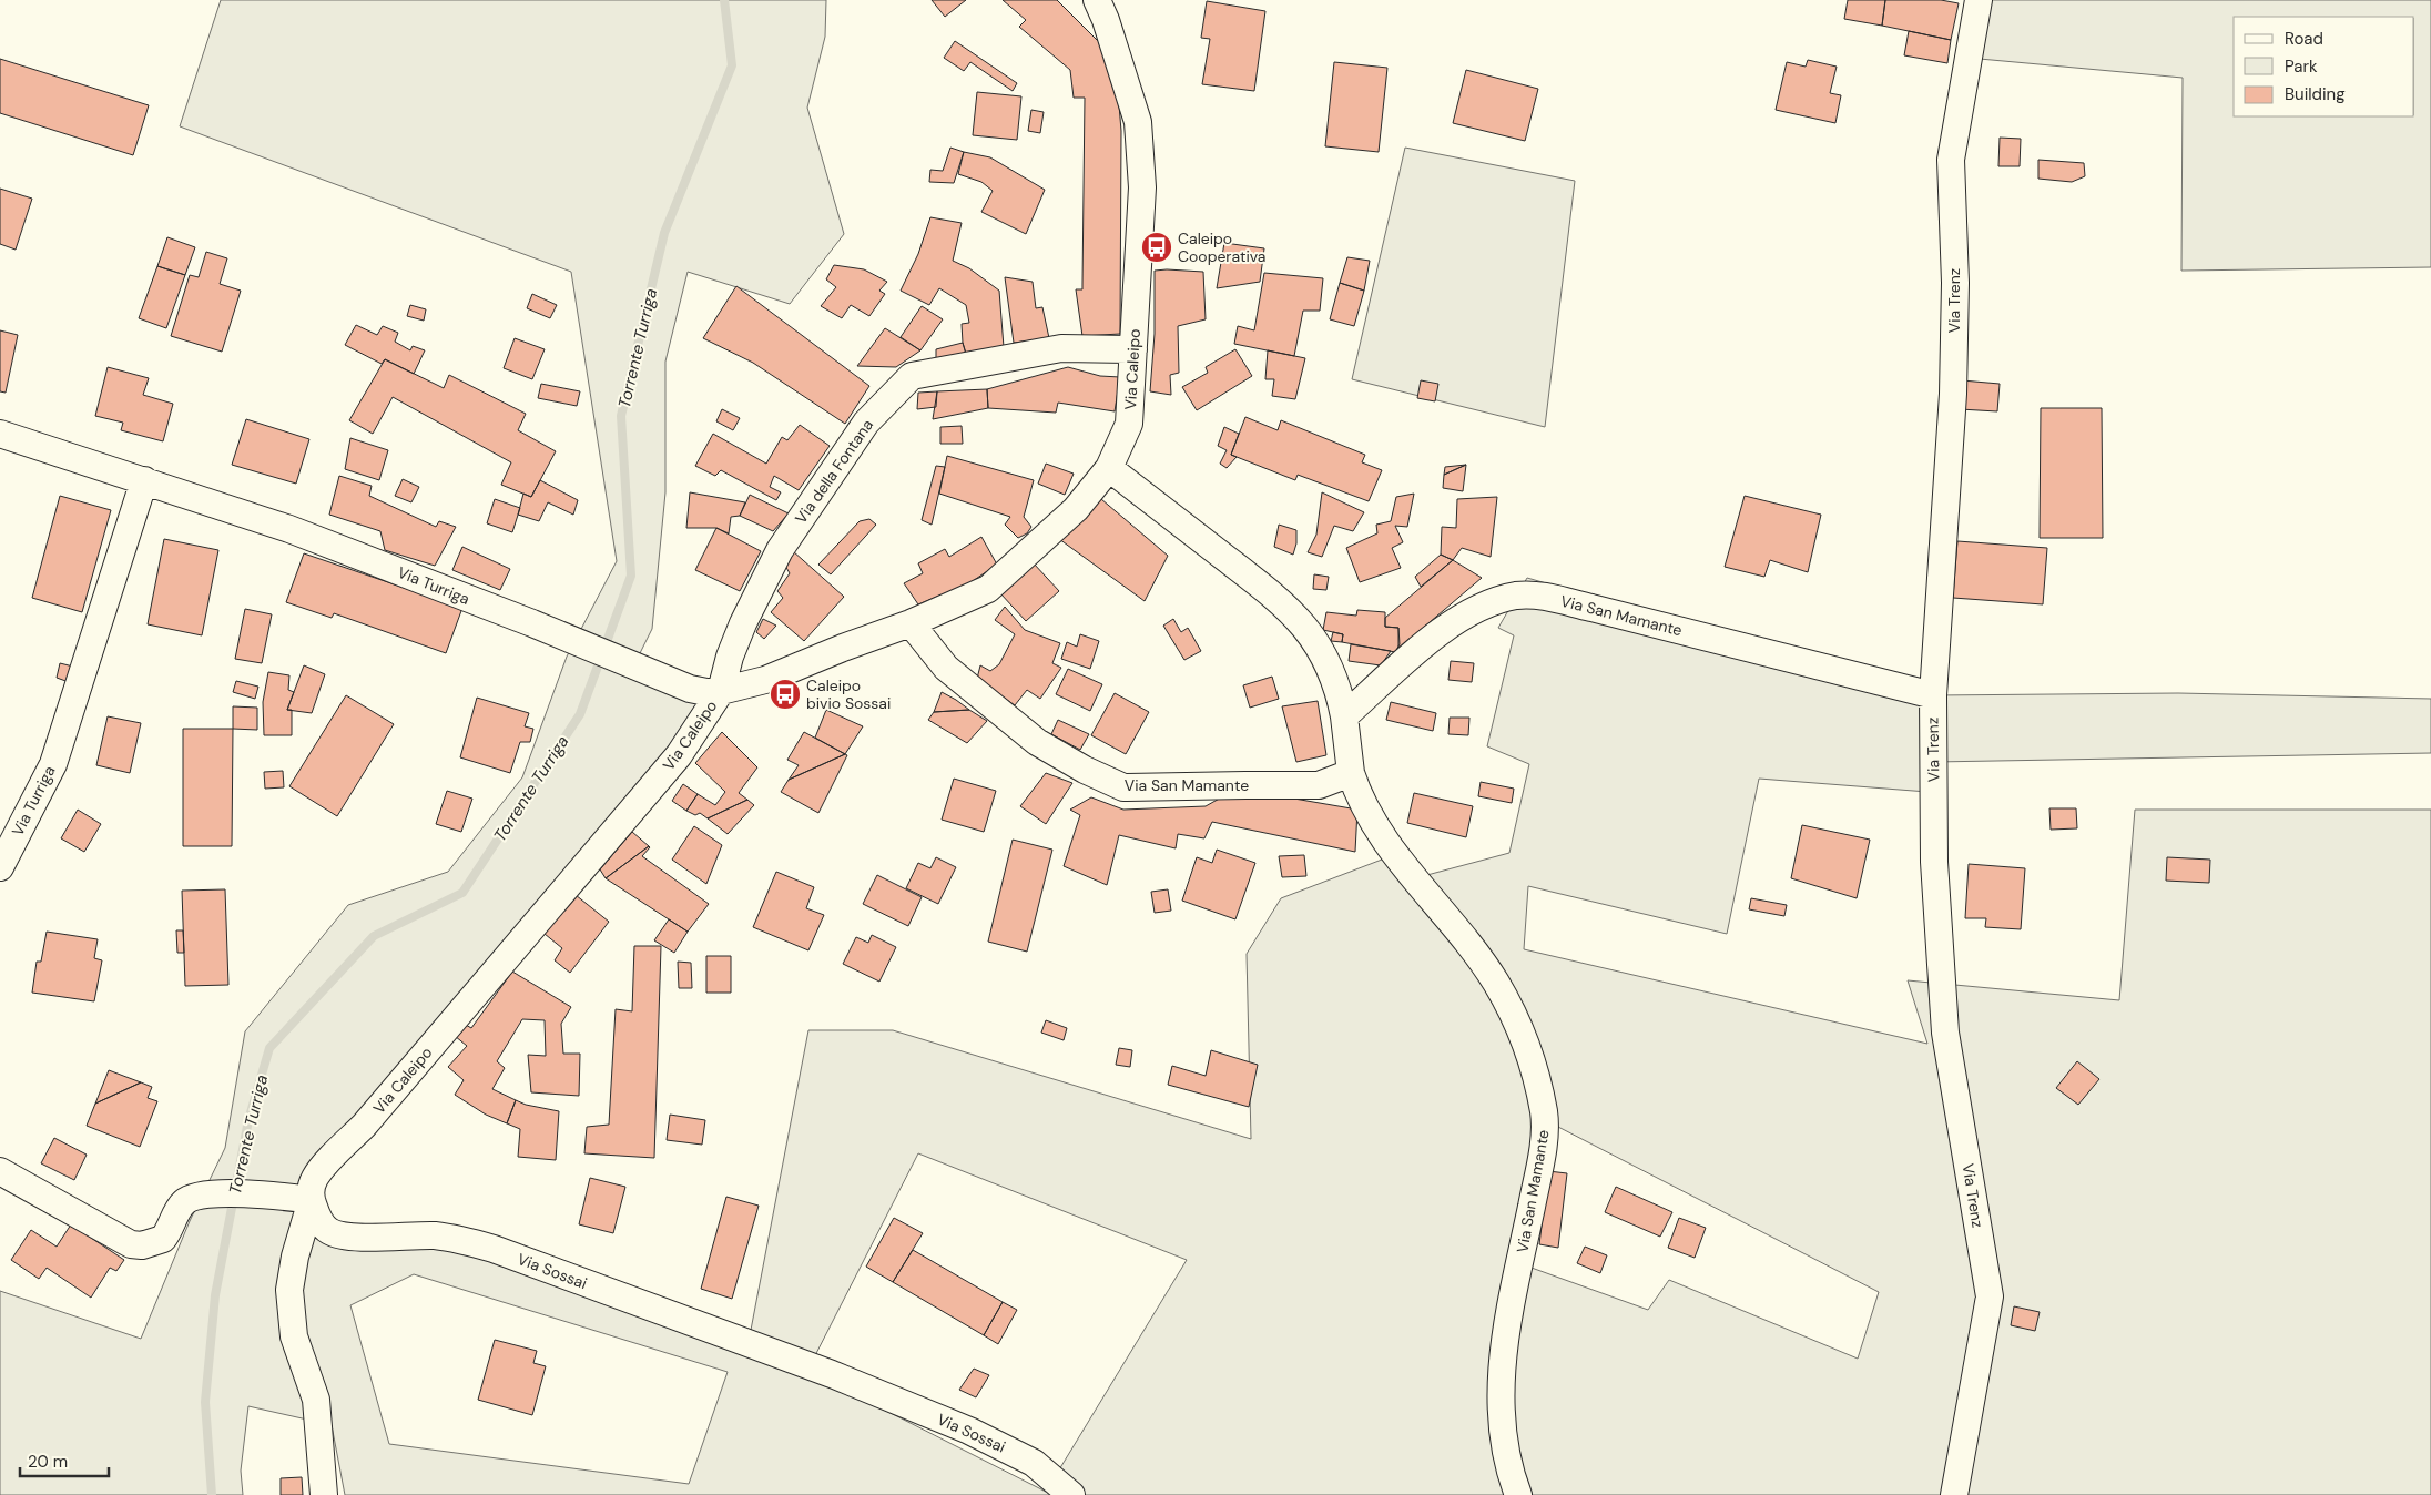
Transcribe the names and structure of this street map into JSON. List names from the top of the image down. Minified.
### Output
{"streets":{"street":["Via Trenz","Via Caleipo","Via della Fontana","Via Turriga","Via San Mamante","Via Sossai"]},"crossings":[["Via Trenz","Via San Mamante"],["Via Caleipo","Via della Fontana"],["Via Caleipo","Via Turriga"],["Via Caleipo","Via San Mamante"],["Via Caleipo","Via Sossai"],["Via della Fontana","Via Turriga"]],"water":["Torrente Turriga"],"places":{"bus stop":["Caleipo Cooperativa","Caleipo bivio Sossai"]},"legend":["Road","Park","Building"],"scale_bar":"20 m"}
